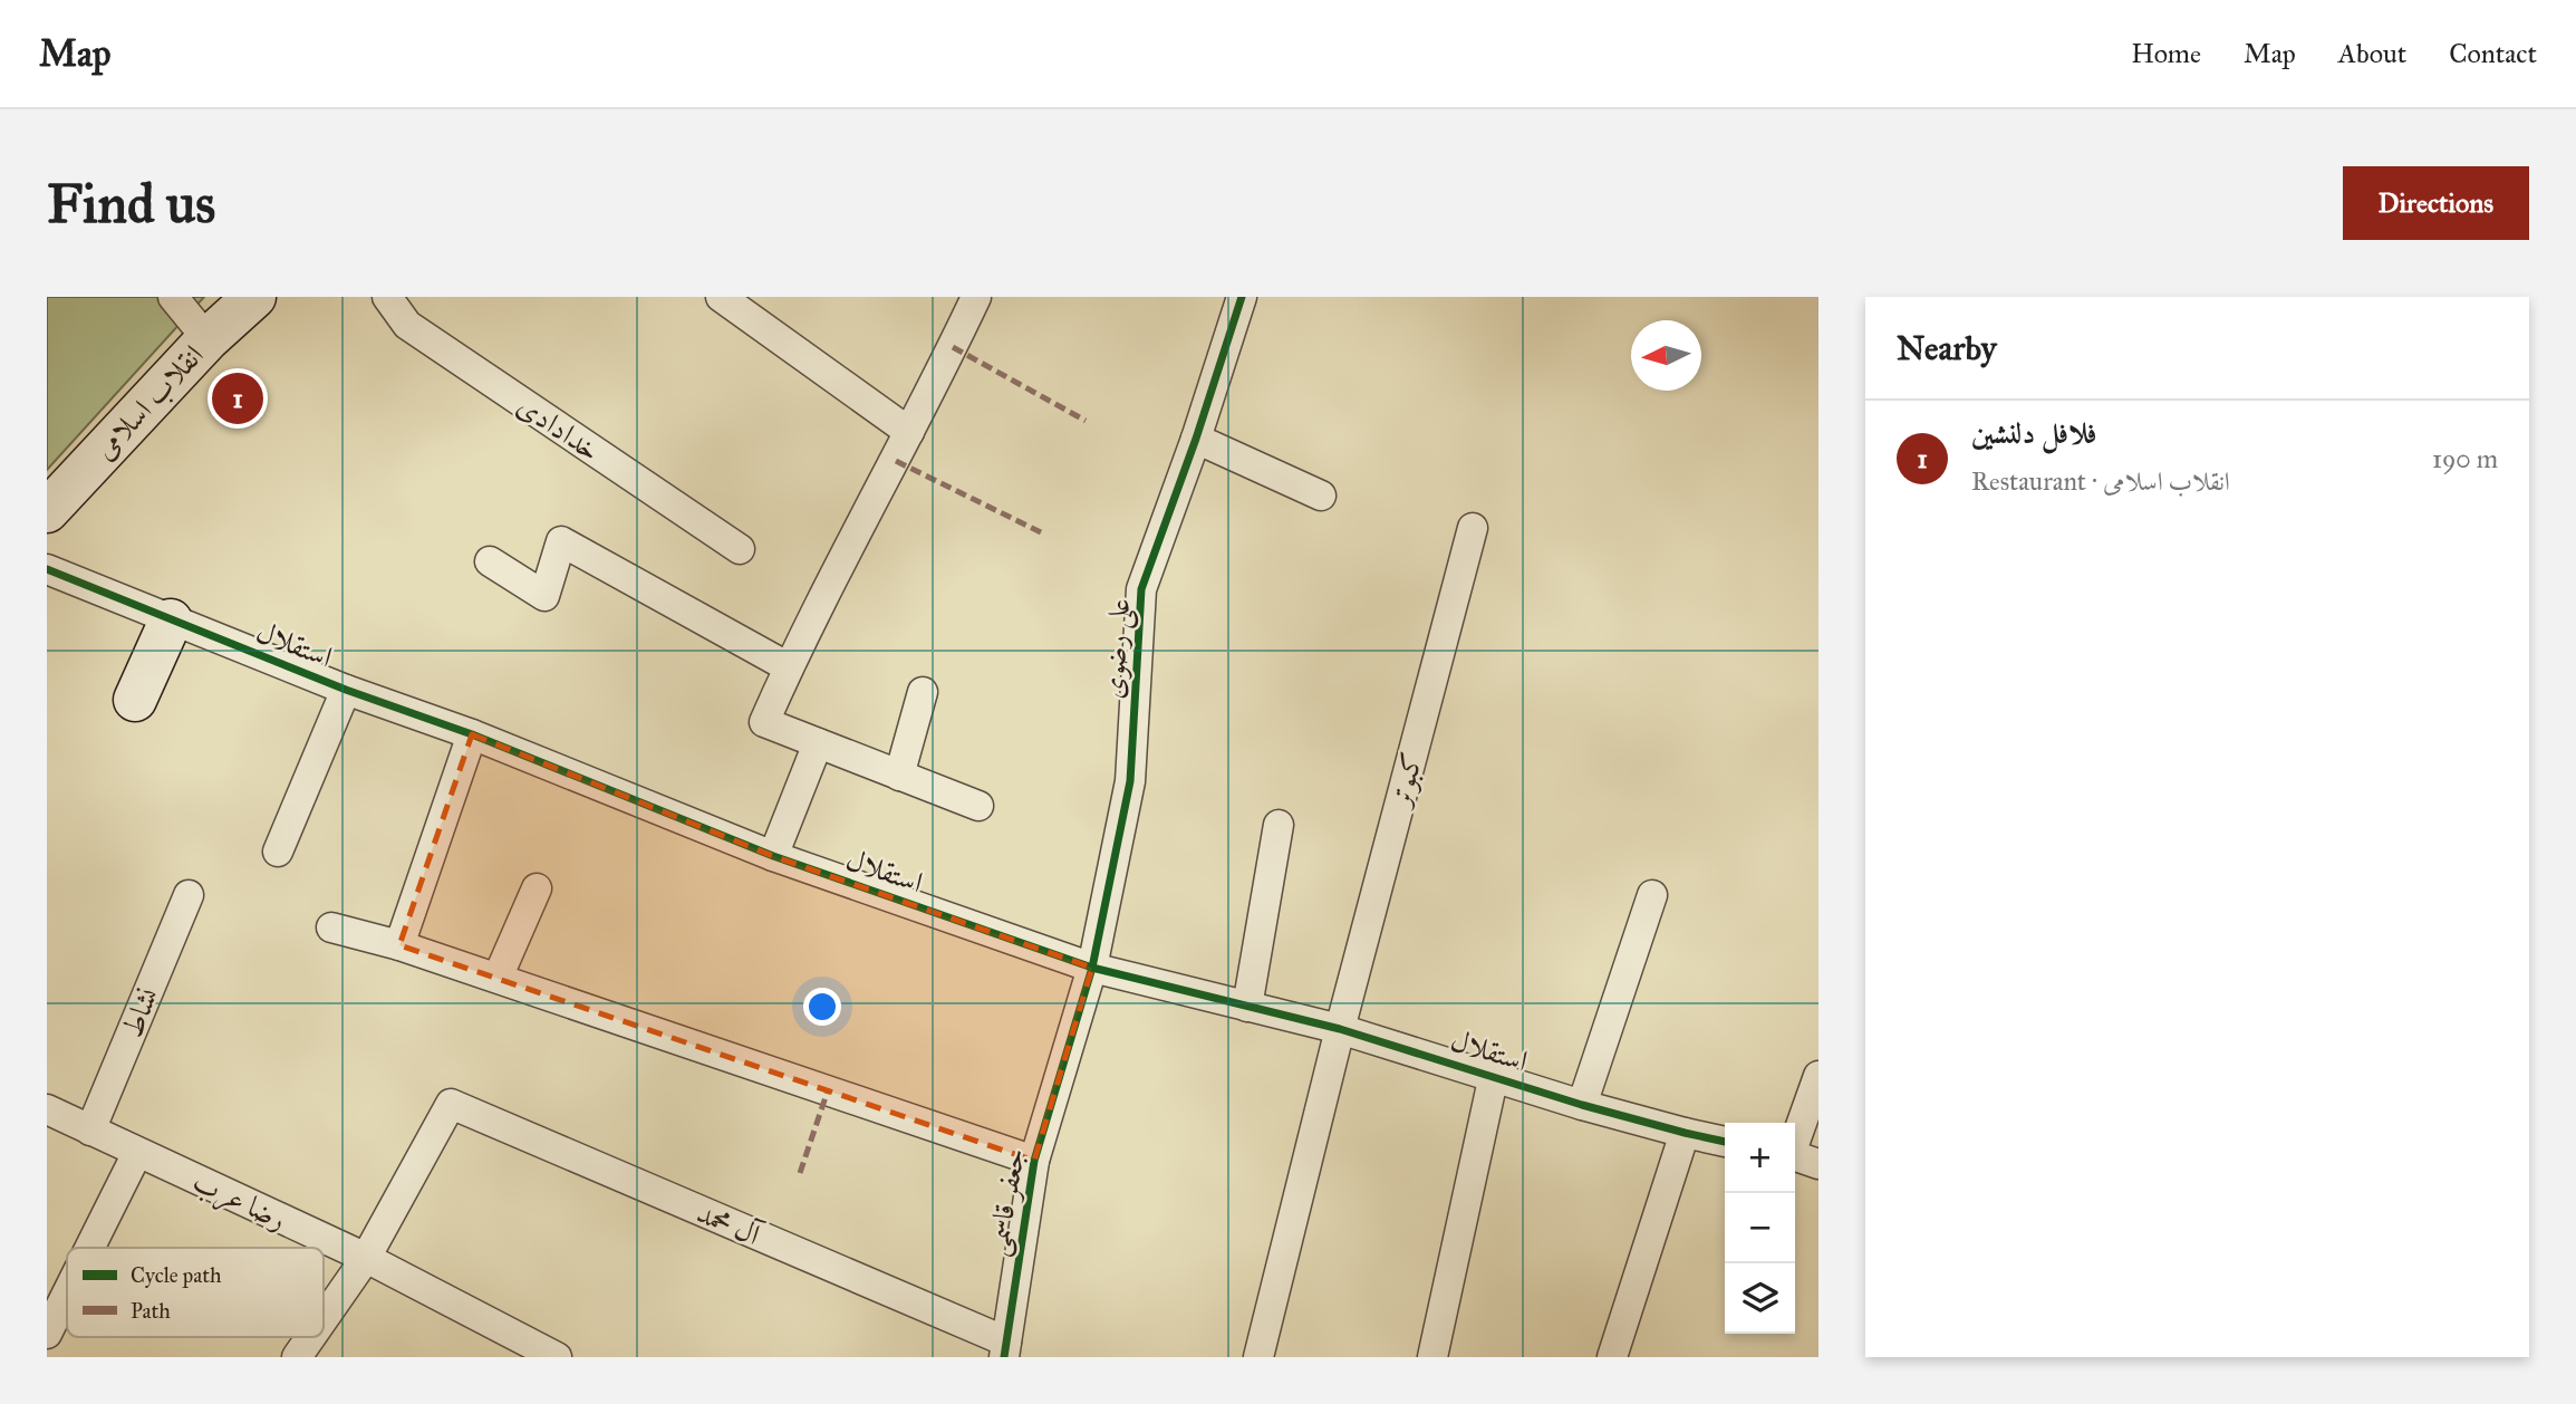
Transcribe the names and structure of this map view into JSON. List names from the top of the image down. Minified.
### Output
{"streets":{"main road":["انقلاب اسلامی"],"street":["خدادادی","استقلال","علی رضوی","کبوتر","نشاط","رضا عرب","جعفر قاسمی","آل محمد"]},"crossings":[["استقلال","علی رضوی"],["استقلال","کبوتر"],["استقلال","جعفر قاسمی"],["علی رضوی","جعفر قاسمی"],["نشاط","رضا عرب"],["رضا عرب","آل محمد"],["جعفر قاسمی","آل محمد"]],"legend":["Cycle path","Path"],"north":"left","page":{"header":"Map","nav":["Home","Map","About","Contact"],"buttons":"Directions","title":"Find us","heading":"Nearby","pins":"1","list":[{"mark":"1","name":"فلافل دلنشین","note":"Restaurant · انقلاب اسلامی","value":"190 m"}],"map_buttons":["+","−"]}}
